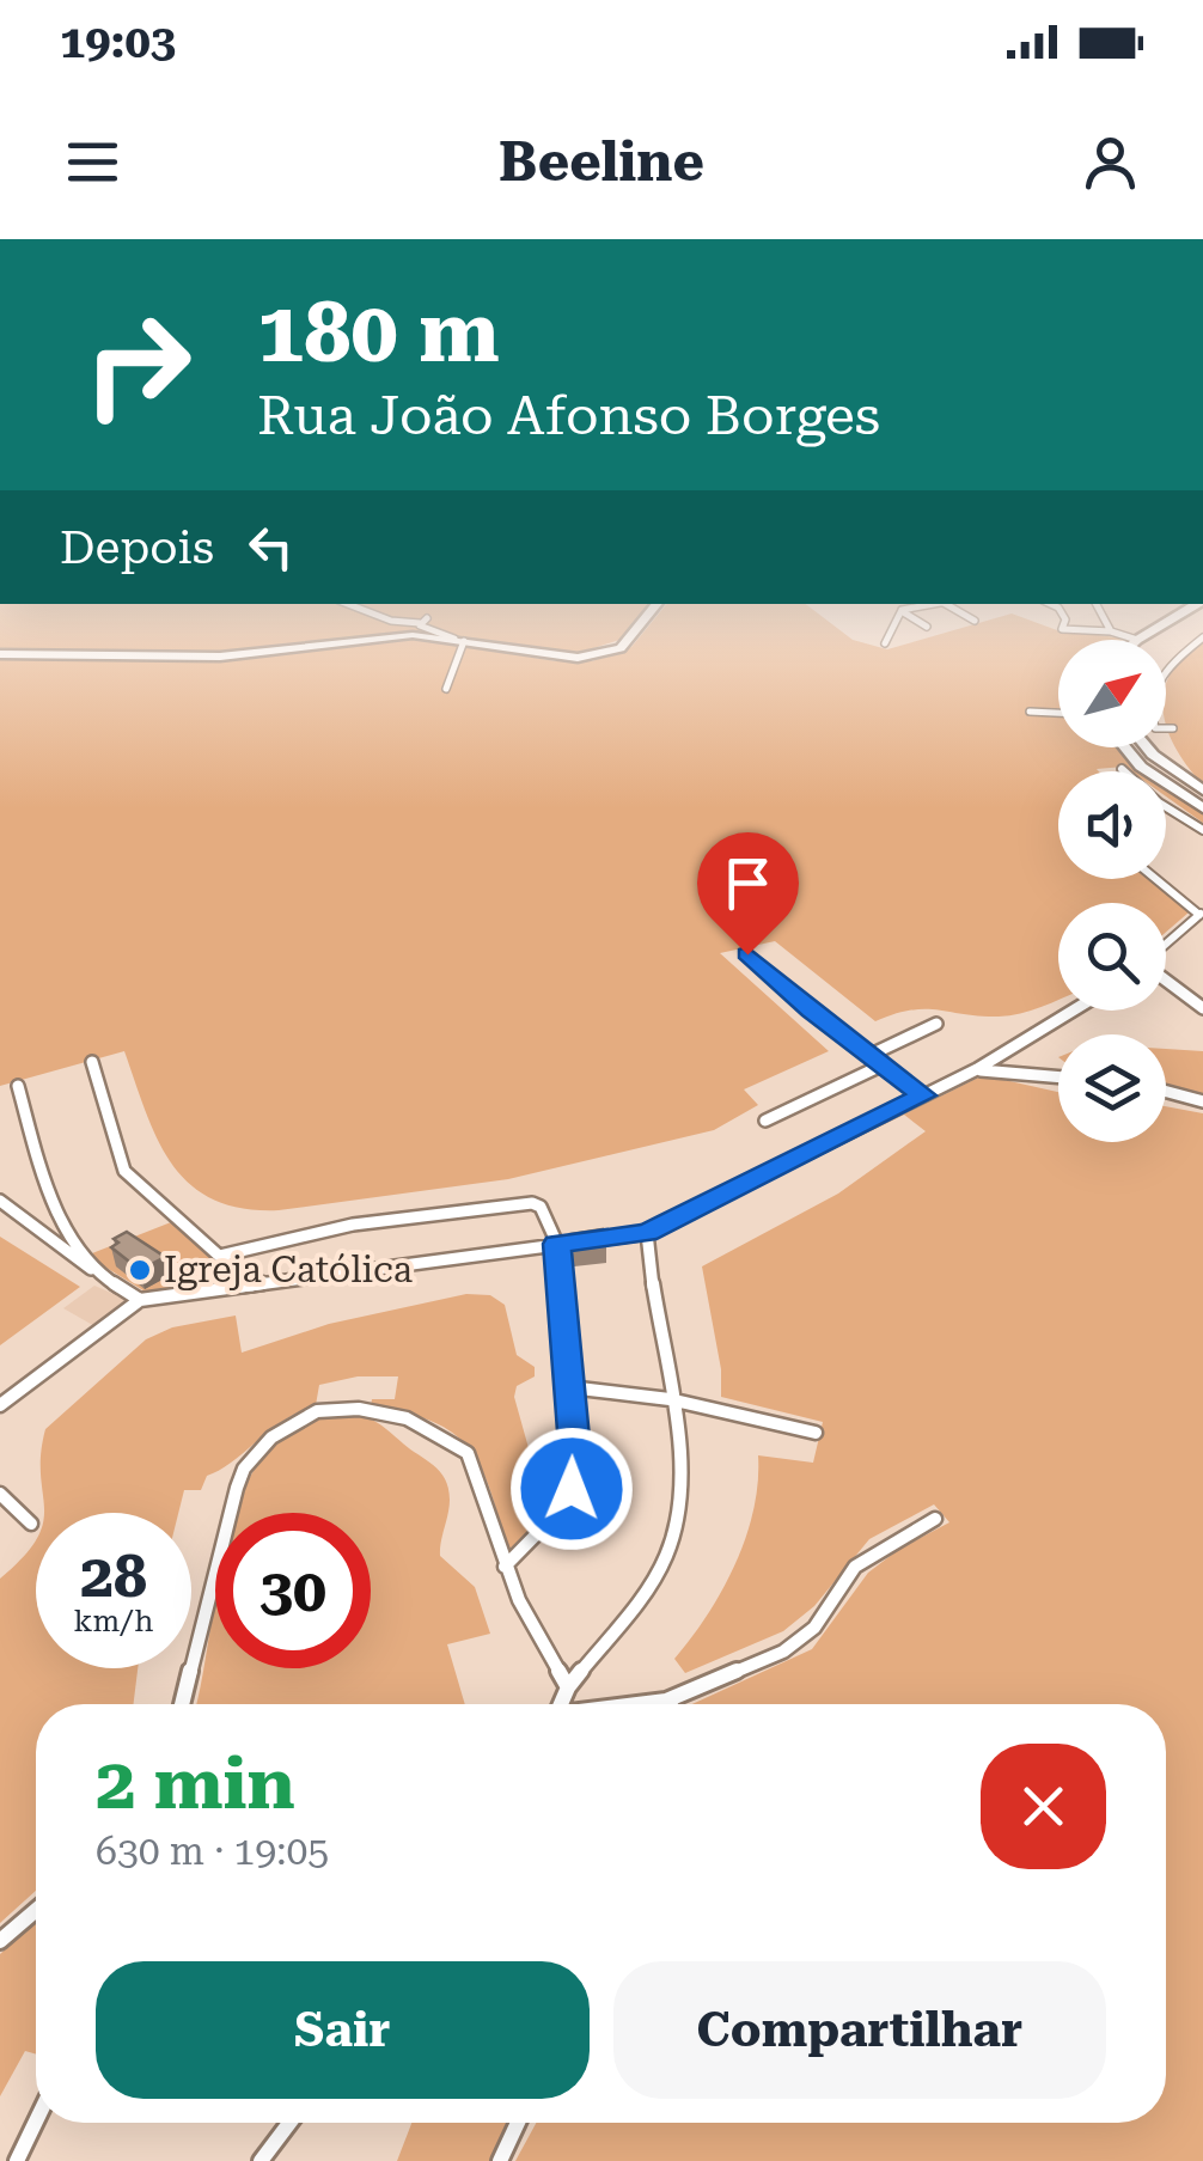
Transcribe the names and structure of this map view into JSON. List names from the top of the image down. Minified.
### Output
{"places":["Igreja Católica"],"north":"top right","page":{"status":"19:03","header":"Beeline","turn":["180 m","Rua João Afonso Borges"],"then":"Depois","speed":"28 km/h","limit":"30","heading":["2 min","630 m · 19:05"],"buttons":["Sair","Compartilhar"]}}
